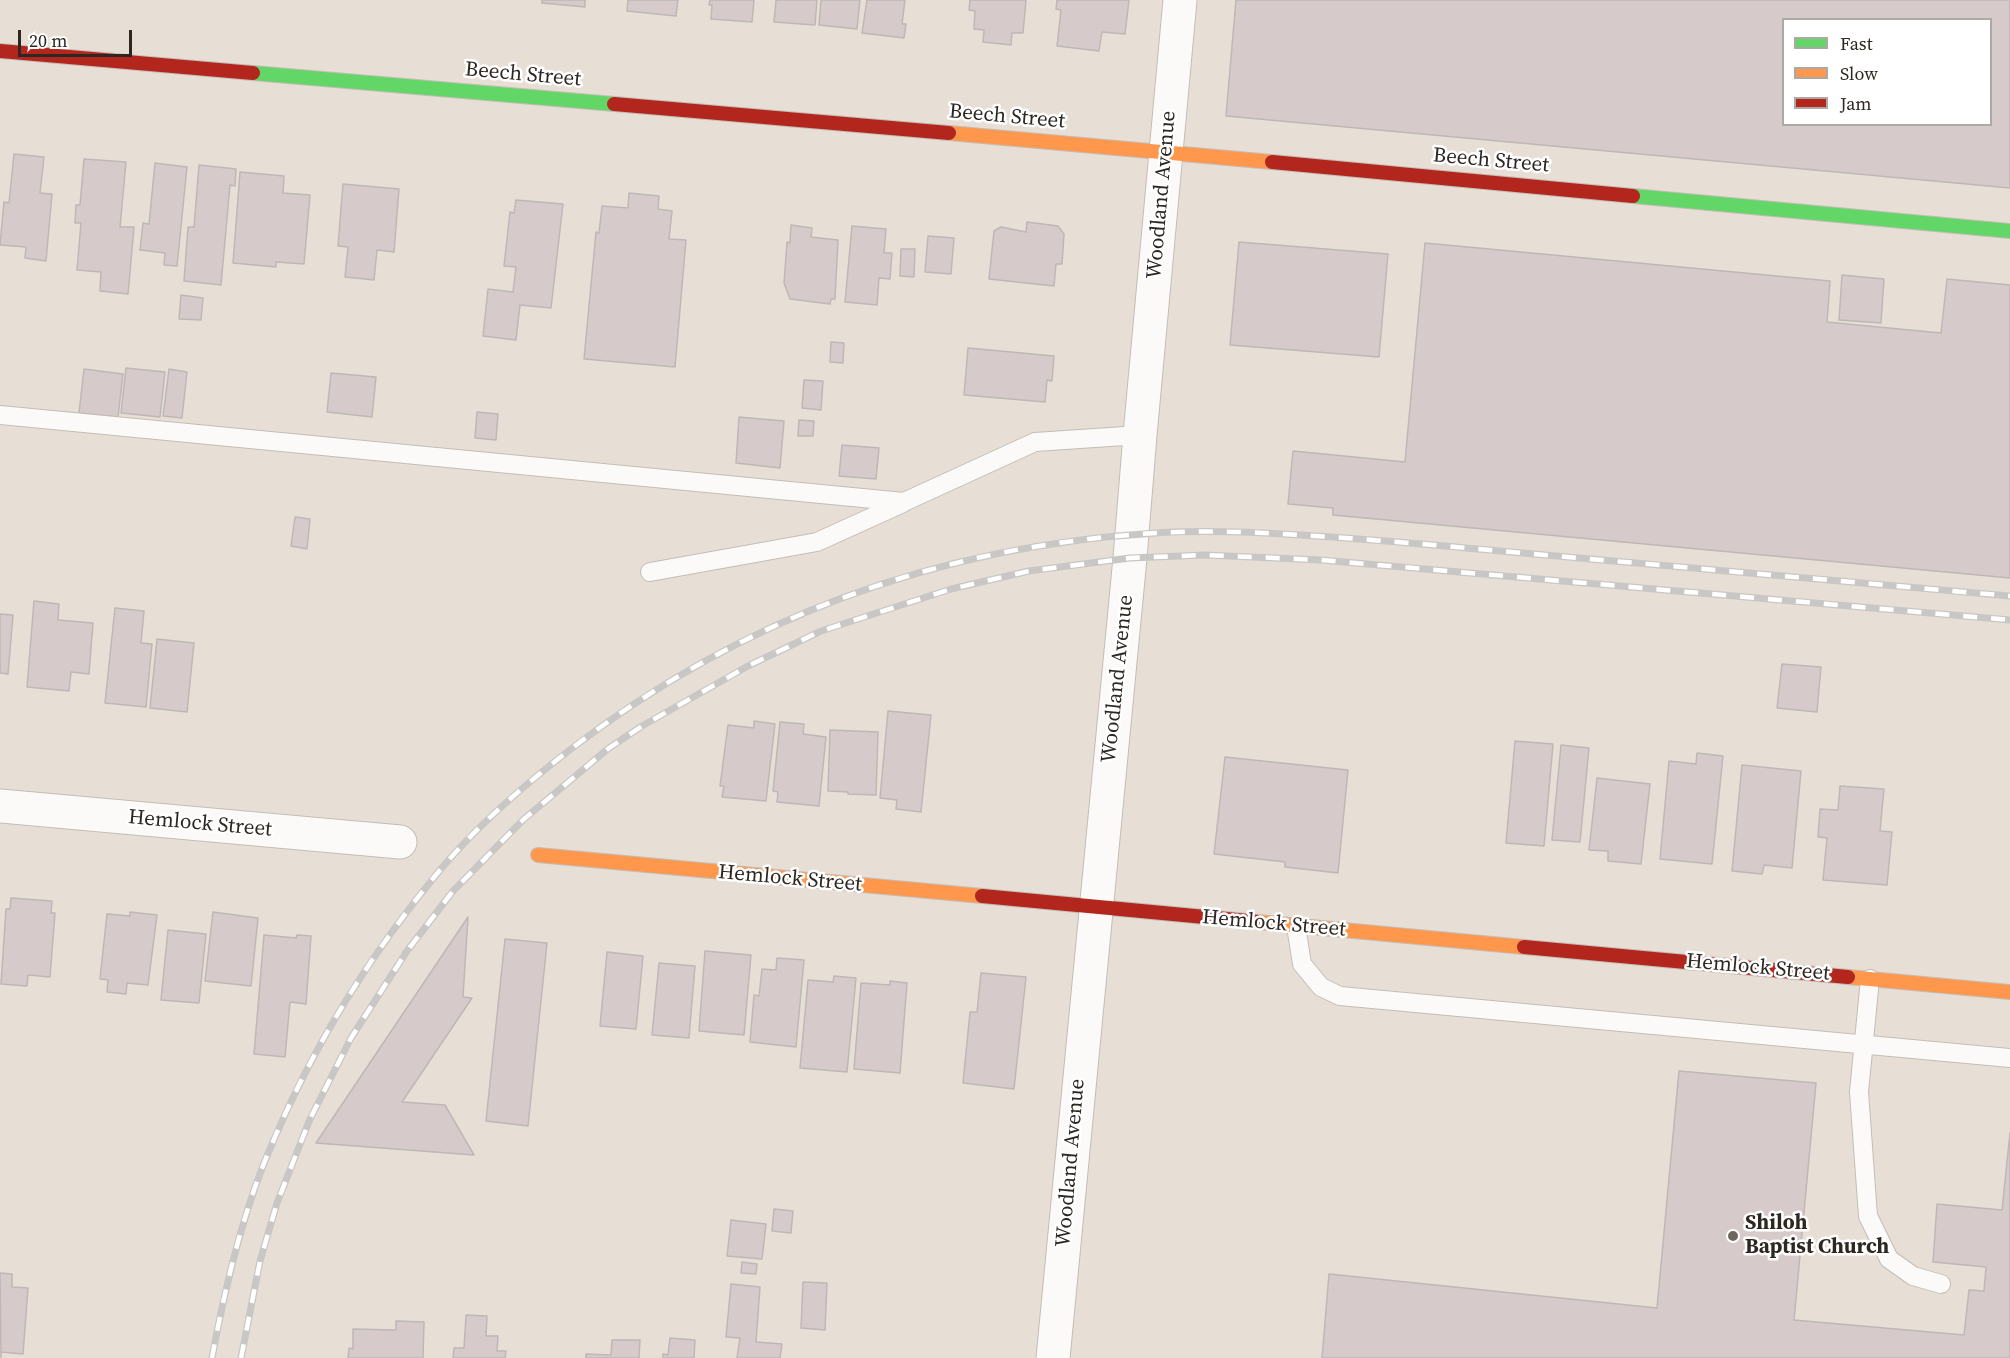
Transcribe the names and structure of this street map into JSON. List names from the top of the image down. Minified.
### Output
{"streets":{"street":["Beech Street","Woodland Avenue","Hemlock Street"]},"crossings":[["Beech Street","Woodland Avenue"],["Woodland Avenue","Hemlock Street"]],"places":["Shiloh Baptist Church"],"legend":["Fast","Slow","Jam"],"scale_bar":"20 m"}
